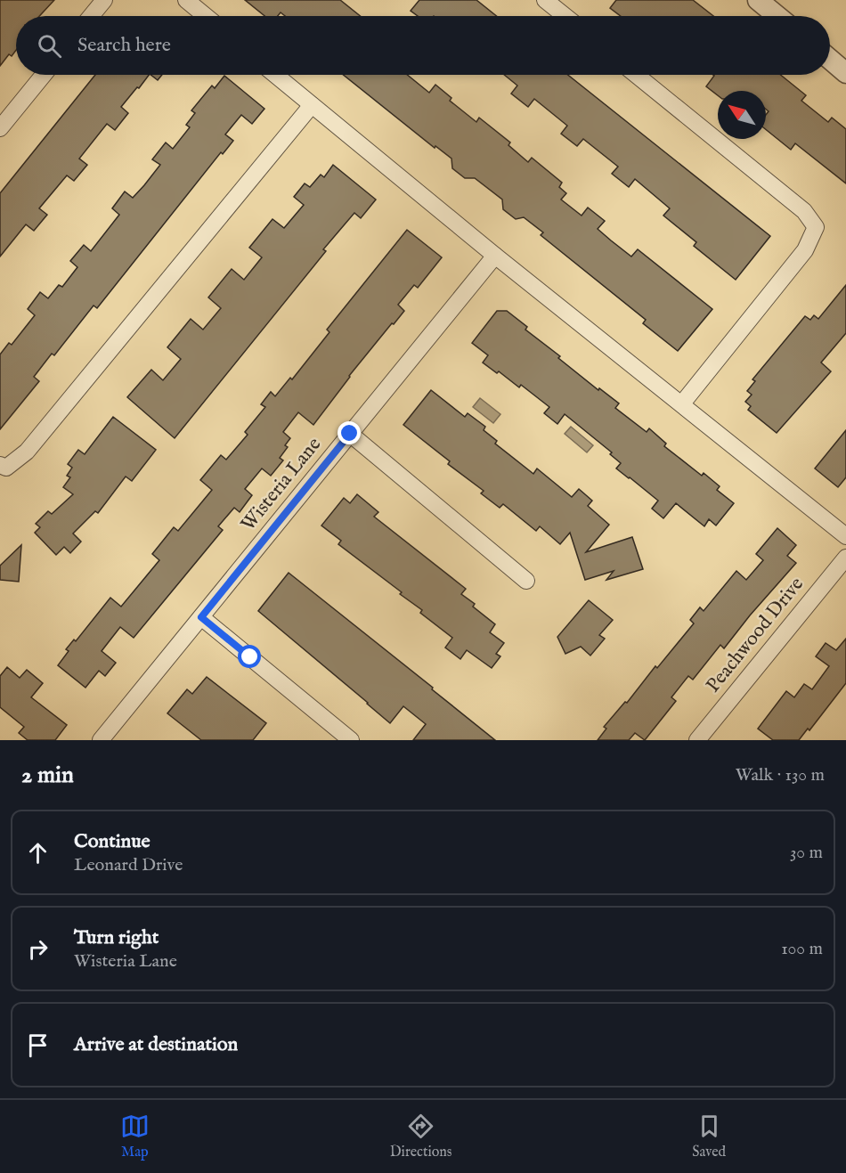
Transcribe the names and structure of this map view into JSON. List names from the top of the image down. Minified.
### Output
{"streets":{"street":["Wisteria Lane","Peachwood Drive"]},"north":"top left","page":{"search":"Search here","heading":["2 min","Walk · 130 m"],"list":[["Continue","Leonard Drive","30 m"],["Turn right","Wisteria Lane","100 m"],"Arrive at destination"],"nav":["Map","Directions","Saved"]}}
